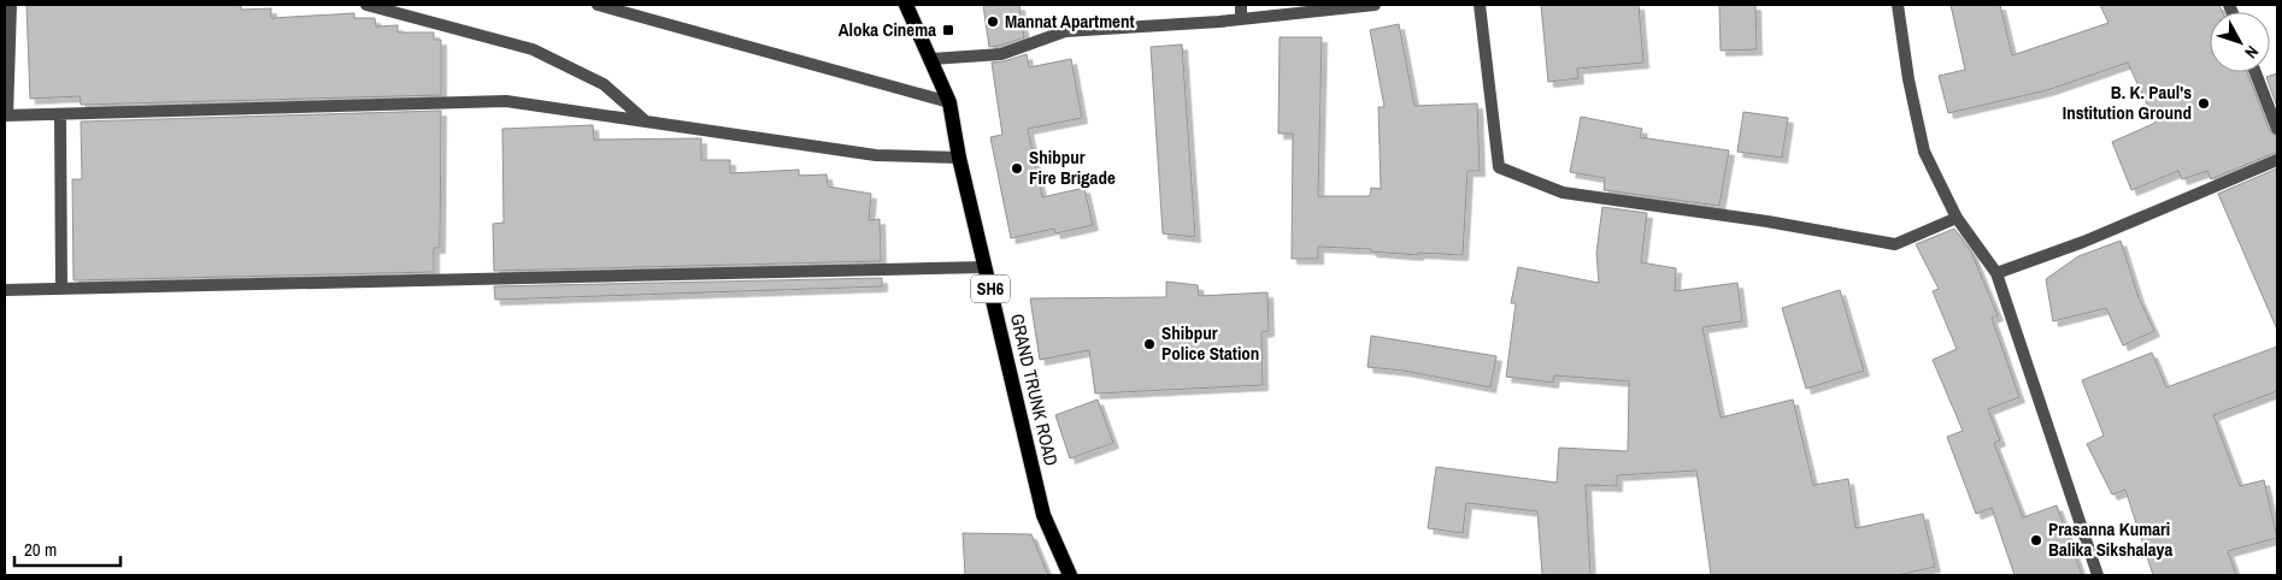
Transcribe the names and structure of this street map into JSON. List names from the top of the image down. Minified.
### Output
{"streets":{"main road":["SH6","GRAND TRUNK ROAD"]},"places":{"other":["Mannat Apartment","B. K. Paul's Institution Ground","Shibpur Fire Brigade","Shibpur Police Station","Prasanna Kumari Balika Sikshalaya"],"transit":["Aloka Cinema"]},"scale_bar":"20 m","north":"bottom right"}
